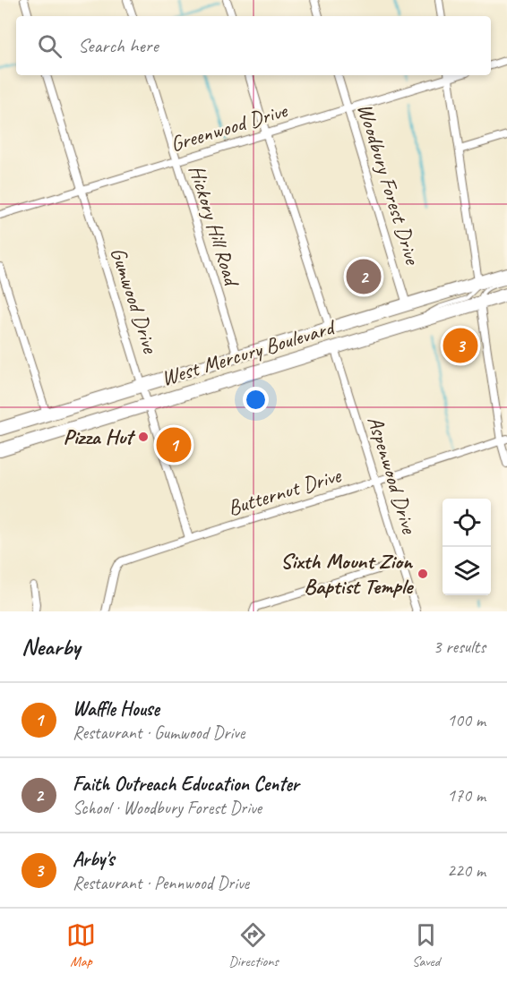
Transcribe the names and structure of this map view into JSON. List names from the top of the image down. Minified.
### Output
{"streets":{"highway":["West Mercury Boulevard"],"street":["Greenwood Drive","Woodbury Forest Drive","Hickory Hill Road","Gumwood Drive","Aspenwood Drive","Butternut Drive"]},"crossings":[["Greenwood Drive","Woodbury Forest Drive"],["Greenwood Drive","Hickory Hill Road"],["Greenwood Drive","Gumwood Drive"],["Woodbury Forest Drive","West Mercury Boulevard"],["Hickory Hill Road","West Mercury Boulevard"],["Gumwood Drive","West Mercury Boulevard"],["Gumwood Drive","Butternut Drive"],["West Mercury Boulevard","Aspenwood Drive"],["Aspenwood Drive","Butternut Drive"]],"places":["Pizza Hut","Sixth Mount Zion Baptist Temple"],"page":{"search":"Search here","pins":["2","3","1"],"heading":["Nearby","3 results"],"list":[{"mark":"1","name":"Waffle House","note":"Restaurant · Gumwood Drive","value":"100 m"},{"mark":"2","name":"Faith Outreach Education Center","note":"School · Woodbury Forest Drive","value":"170 m"},{"mark":"3","name":"Arby's","note":"Restaurant · Pennwood Drive","value":"220 m"}],"nav":["Map","Directions","Saved"]}}
